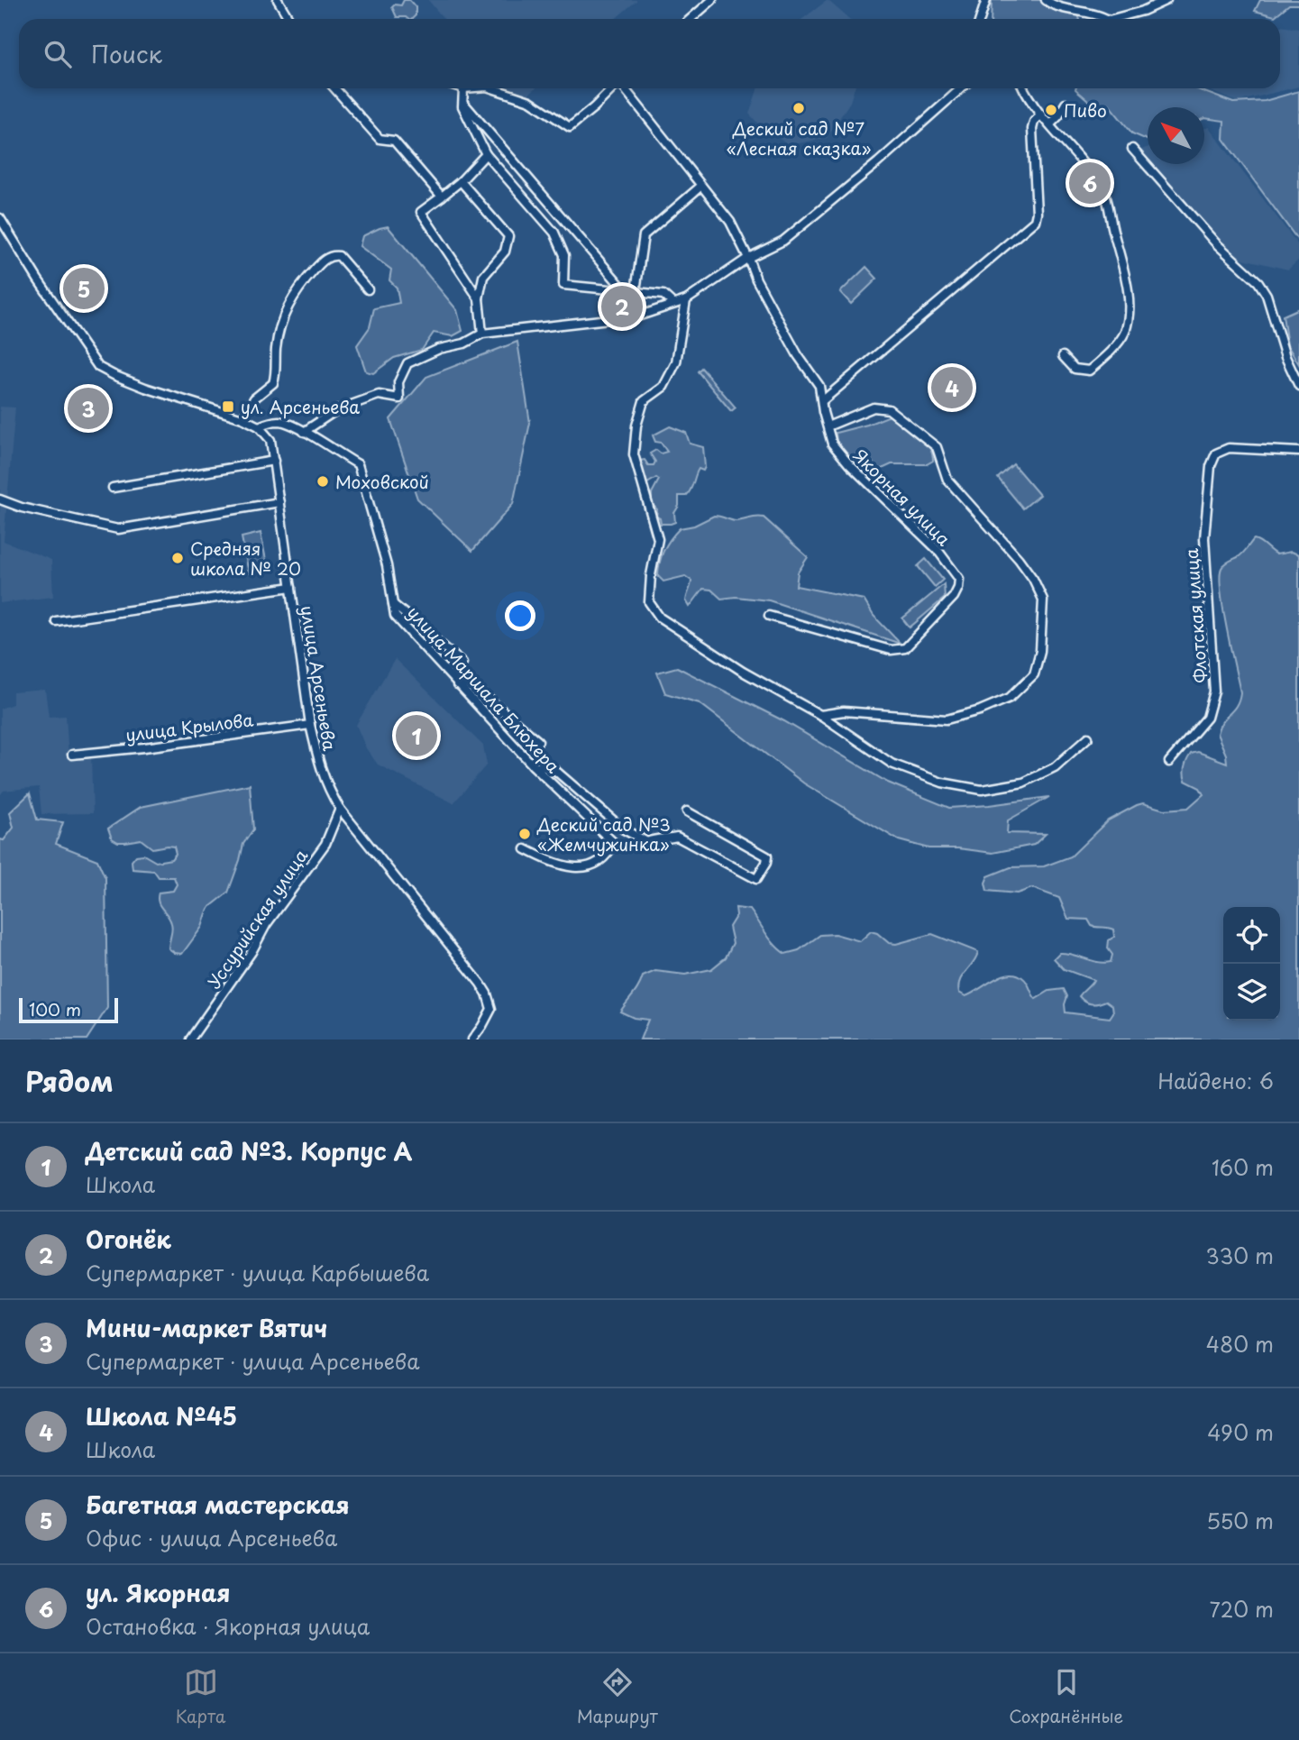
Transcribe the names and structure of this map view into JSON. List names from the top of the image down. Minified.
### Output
{"streets":{"street":["Якорная улица","Флотская улица","улица Арсеньева","улица Маршала Блюхера","улица Крылова","Уссурийская улица"]},"crossings":[["улица Арсеньева","улица Маршала Блюхера"],["улица Арсеньева","улица Крылова"],["улица Арсеньева","Уссурийская улица"]],"places":{"other":["Деский сад №7 «Лесная сказка»","Пиво","Моховской","Средняя школа № 20","Деский сад №3 «Жемчужинка»"],"transit":["ул. Арсеньева"]},"scale_bar":"100 m","north":"top left","page":{"search":"Поиск","pins":["6","5","2","4","3","1"],"scale":"100 m","heading":["Рядом","Найдено: 6"],"list":[{"mark":"1","name":"Детский сад №3. Корпус А","note":"Школа","value":"160 m"},{"mark":"2","name":"Огонёк","note":"Супермаркет · улица Карбышева","value":"330 m"},{"mark":"3","name":"Мини-маркет Вятич","note":"Супермаркет · улица Арсеньева","value":"480 m"},{"mark":"4","name":"Школа №45","note":"Школа","value":"490 m"},{"mark":"5","name":"Багетная мастерская","note":"Офис · улица Арсеньева","value":"550 m"},{"mark":"6","name":"ул. Якорная","note":"Остановка · Якорная улица","value":"720 m"}],"nav":["Карта","Маршрут","Сохранённые"]}}
